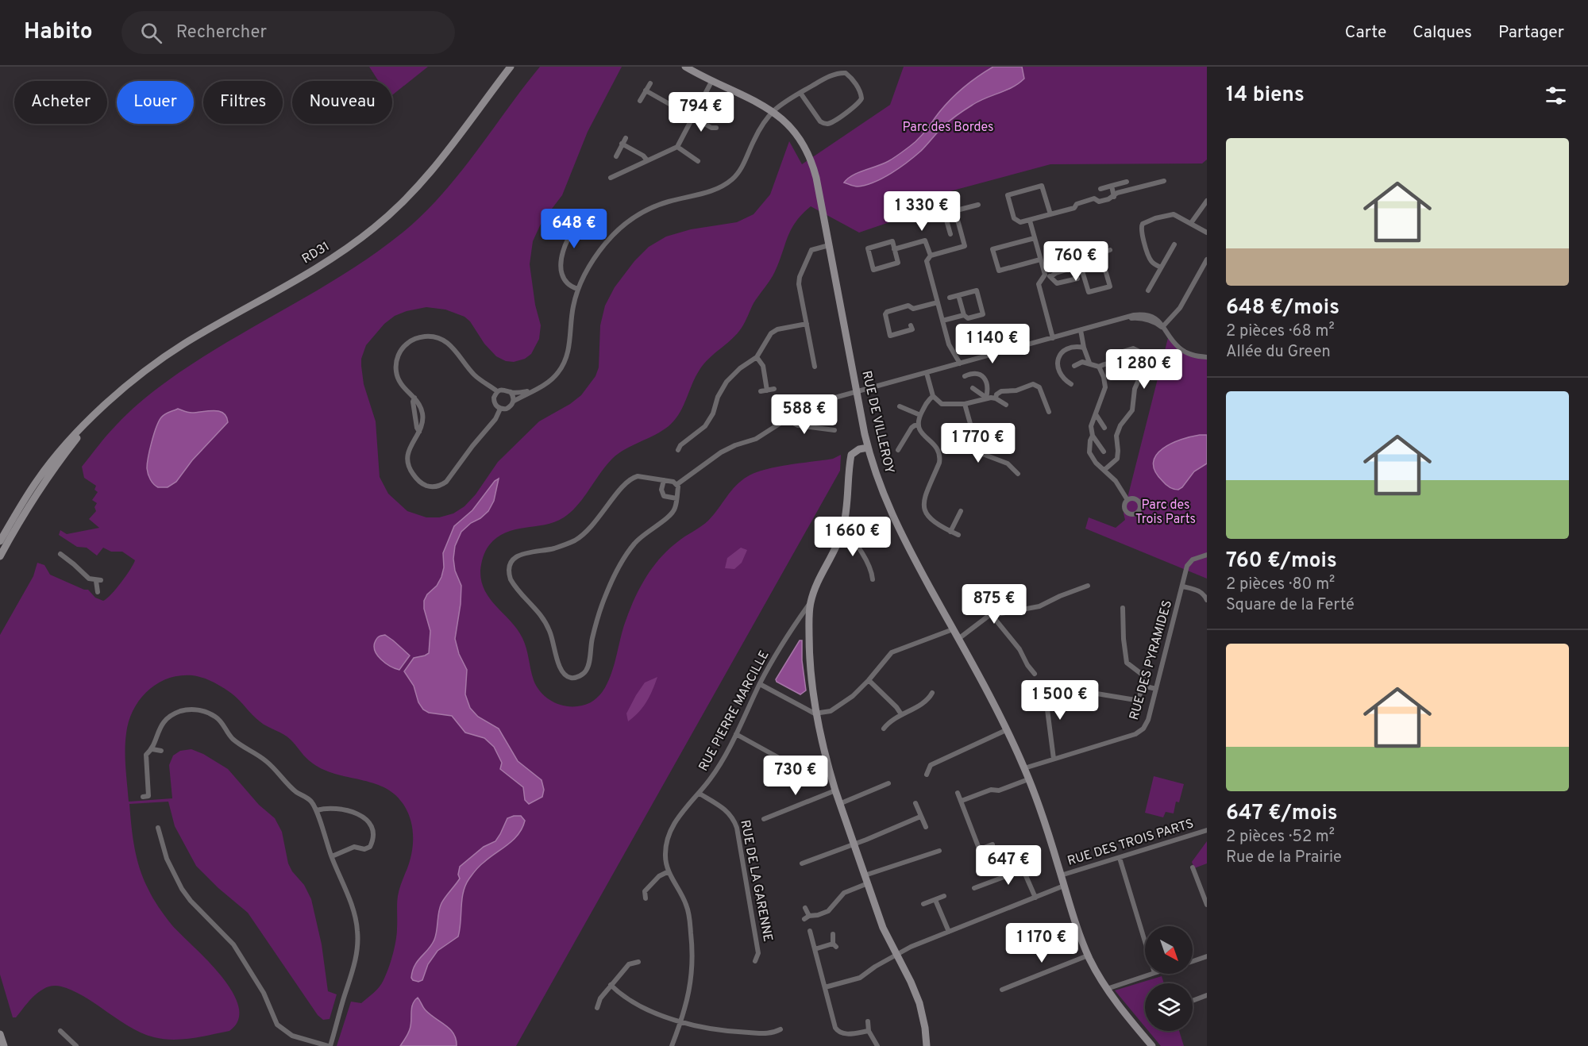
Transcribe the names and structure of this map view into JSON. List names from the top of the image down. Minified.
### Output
{"streets":{"street":["RD31","RUE DE VILLEROY","RUE DES PYRAMIDES","RUE PIERRE MARCILLE","RUE DES TROIS PARTS","RUE DE LA GARENNE"]},"crossings":[["RUE DE VILLEROY","RUE DES PYRAMIDES"],["RUE DE VILLEROY","RUE DES TROIS PARTS"],["RUE PIERRE MARCILLE","RUE DE LA GARENNE"]],"parks":["Parc des Bordes","Parc des Trois Parts"],"north":"bottom right","page":{"header":"Habito","search":"Rechercher","nav":["Carte","Calques","Partager"],"heading":"14 biens","chip":["Acheter","Louer","Filtres","Nouveau"],"price":["794 €","1 330 €","648 €","760 €","1 140 €","1 280 €","588 €","1 770 €","1 660 €","875 €","1 500 €","730 €","647 €","1 170 €"],"list":[{"name":"648 €/mois","note":"2 pièces · 68 m² · Allée du Green"},{"name":"760 €/mois","note":"2 pièces · 80 m² · Square de la Ferté"},{"name":"647 €/mois","note":"2 pièces · 52 m² · Rue de la Prairie"}]}}
